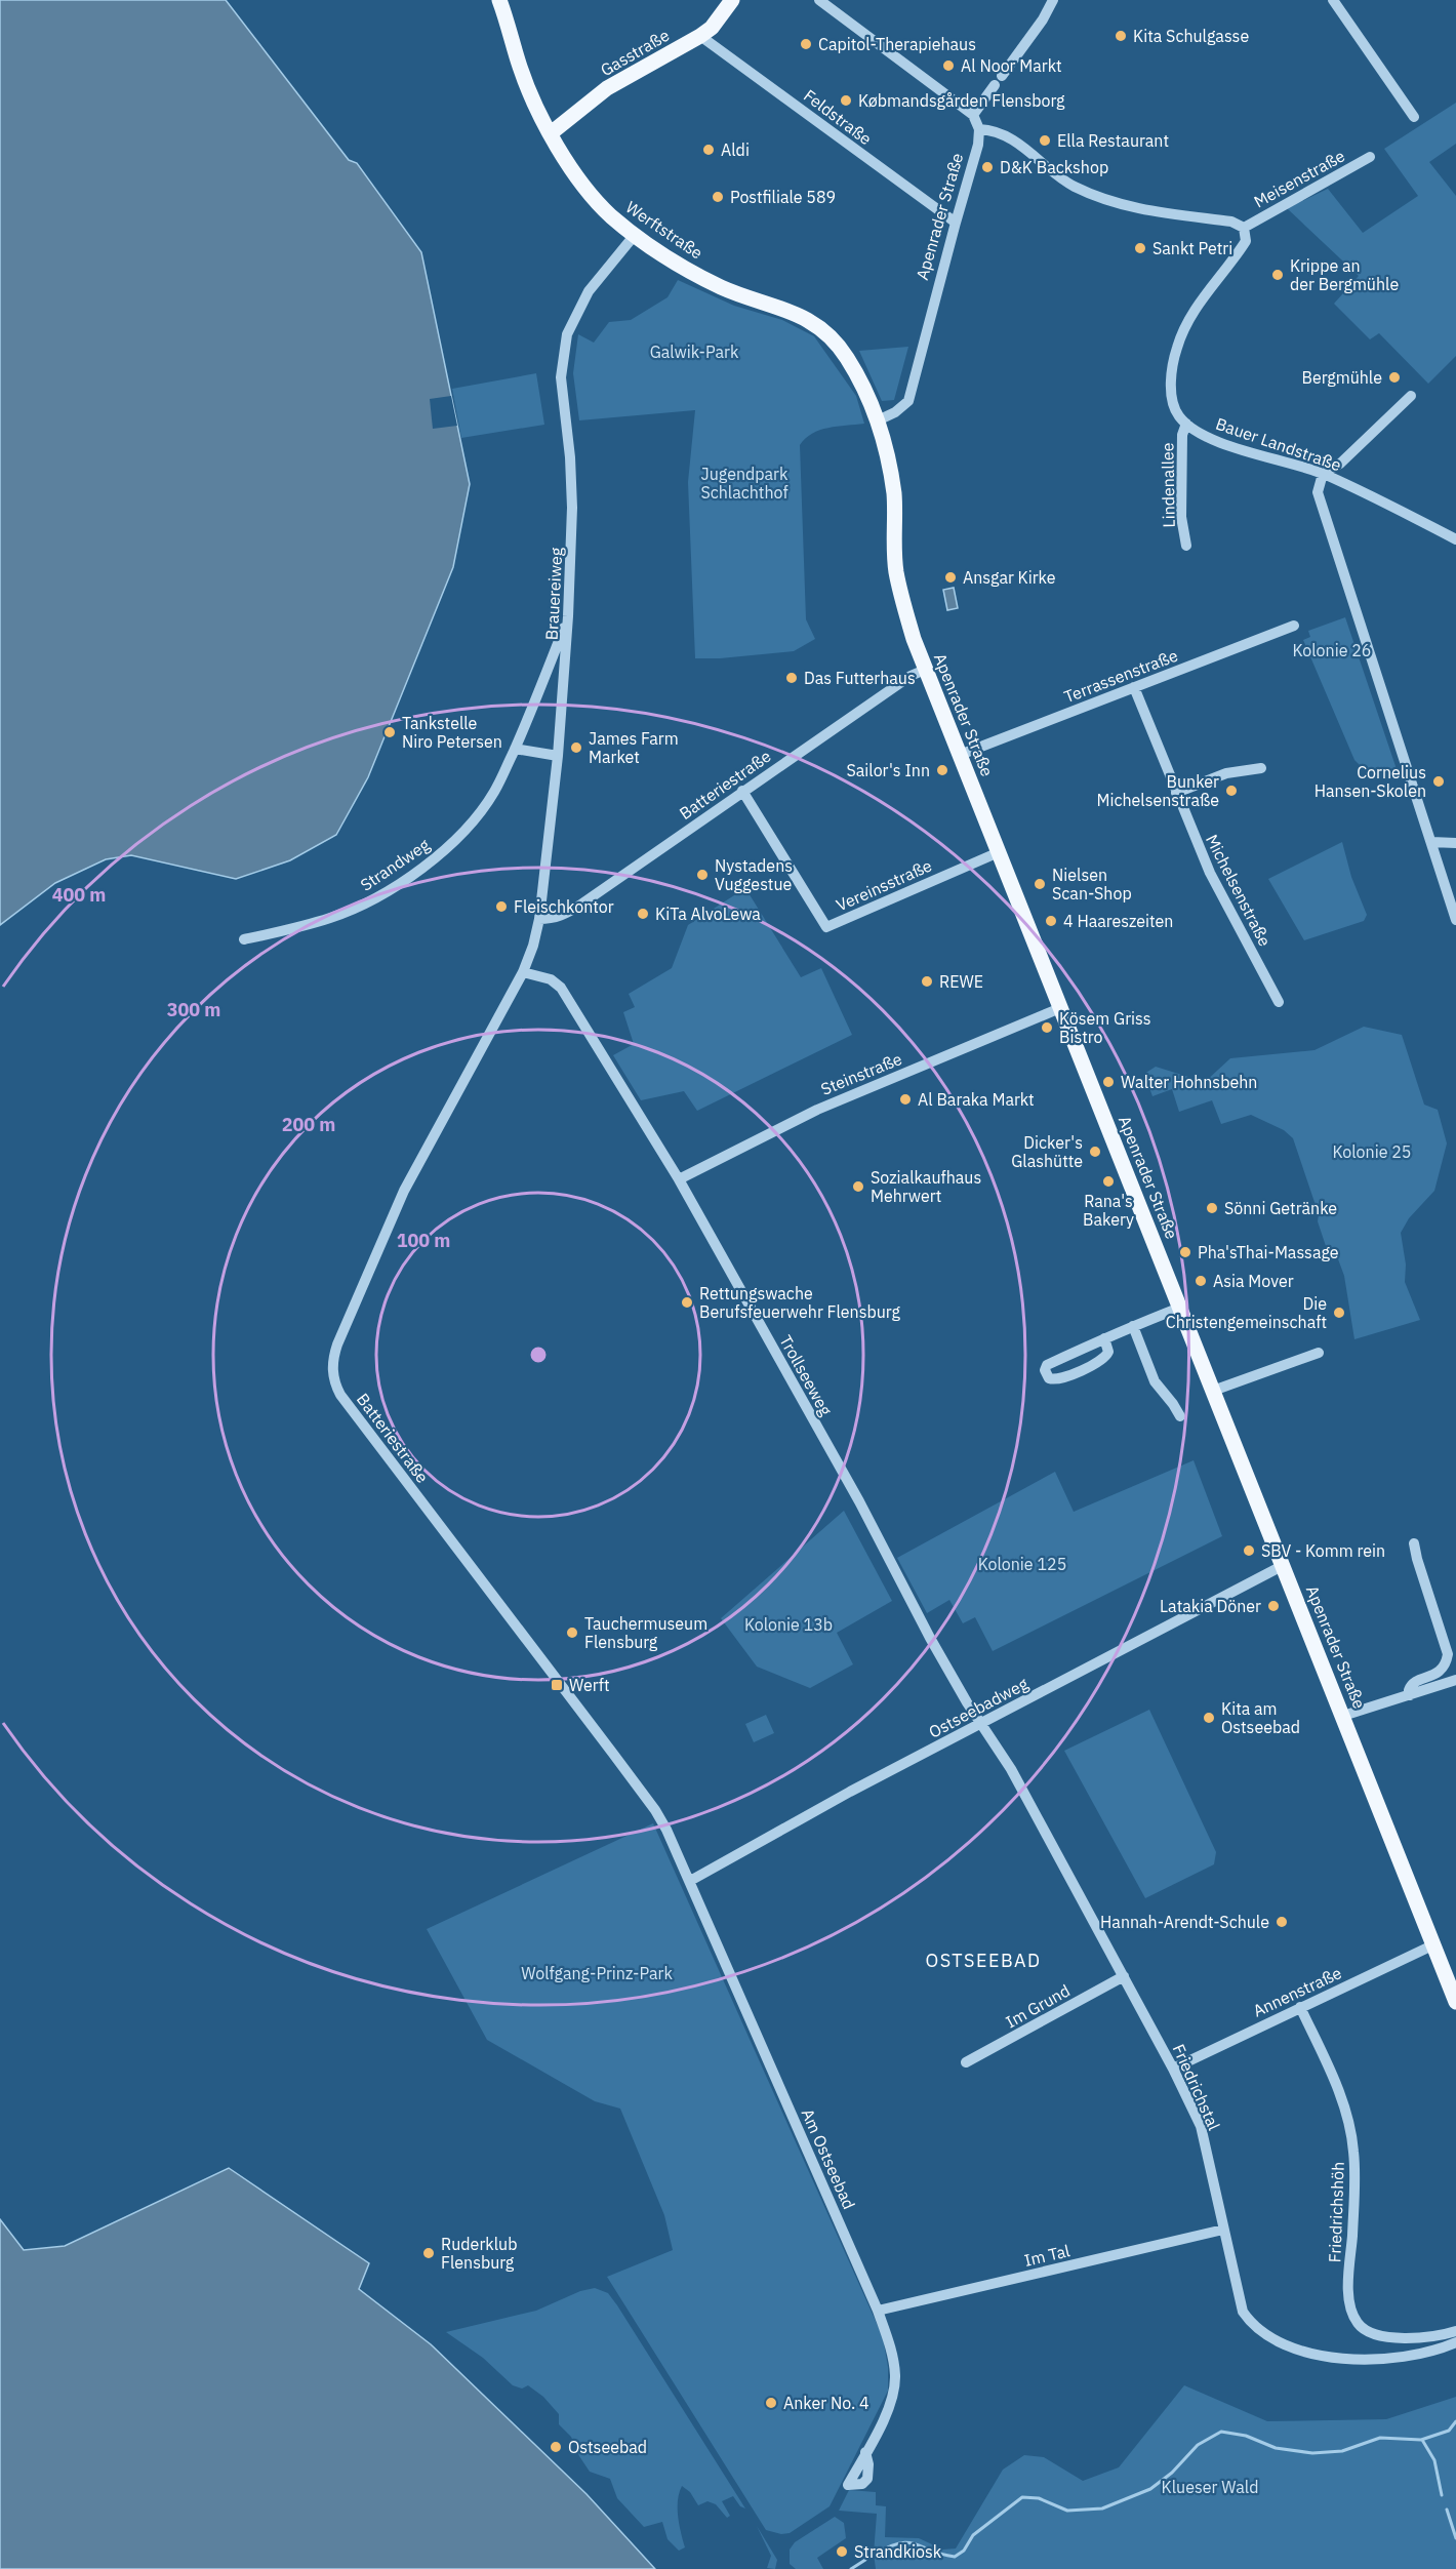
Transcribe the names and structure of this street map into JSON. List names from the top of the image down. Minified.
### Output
{"streets":{"main road":["Gasstraße","Apenrader Straße","Werftstraße"],"street":["Feldstraße","Meisenstraße","Bauer Landstraße","Lindenallee","Brauereiweg","Terrassenstraße","Batteriestraße","Strandweg","Vereinsstraße","Michelsenstraße","Steinstraße","Trollseeweg","Ostseebadweg","Annenstraße","Im Grund","Friedrichstal","Am Ostseebad","Friedrichshöh","Im Tal"]},"crossings":[["Gasstraße","Feldstraße"],["Gasstraße","Werftstraße"],["Feldstraße","Apenrader Straße"],["Apenrader Straße","Werftstraße"],["Apenrader Straße","Terrassenstraße"],["Apenrader Straße","Batteriestraße"],["Apenrader Straße","Vereinsstraße"],["Apenrader Straße","Steinstraße"],["Apenrader Straße","Ostseebadweg"],["Apenrader Straße","Annenstraße"],["Werftstraße","Brauereiweg"],["Bauer Landstraße","Lindenallee"],["Brauereiweg","Batteriestraße"],["Brauereiweg","Strandweg"],["Brauereiweg","Trollseeweg"],["Terrassenstraße","Michelsenstraße"],["Batteriestraße","Vereinsstraße"],["Batteriestraße","Trollseeweg"],["Batteriestraße","Ostseebadweg"],["Batteriestraße","Am Ostseebad"],["Steinstraße","Trollseeweg"],["Trollseeweg","Ostseebadweg"],["Trollseeweg","Friedrichstal"],["Ostseebadweg","Friedrichstal"],["Ostseebadweg","Am Ostseebad"],["Annenstraße","Friedrichstal"],["Annenstraße","Friedrichshöh"],["Im Grund","Friedrichstal"],["Friedrichstal","Im Tal"],["Am Ostseebad","Im Tal"]],"districts":["OSTSEEBAD"],"parks":["Galwik-Park","Jugendpark Schlachthof","Kolonie 26","Kolonie 25","Kolonie 125","Kolonie 13b","Wolfgang-Prinz-Park","Klueser Wald"],"places":{"other":["Kita Schulgasse","Capitol-Therapiehaus","Al Noor Markt","Købmandsgården Flensborg","Ella Restaurant","Aldi","D&K Backshop","Postfiliale 589","Sankt Petri","Krippe an der Bergmühle","Bergmühle","Ansgar Kirke","Das Futterhaus","Tankstelle Niro Petersen","James Farm Market","Sailor's Inn","Cornelius Hansen-Skolen","Bunker Michelsenstraße","Nystadens Vuggestue","Nielsen Scan-Shop","Fleischkontor","KiTa AlvoLewa","4 Haareszeiten","REWE","Kösem Griss Bistro","Walter Hohnsbehn","Al Baraka Markt","Dicker's Glashütte","Rana's Bakery","Sozialkaufhaus Mehrwert","Sönni Getränke","Pha'sThai-Massage","Asia Mover","Rettungswache Berufsfeuerwehr Flensburg","Die Christengemeinschaft","SBV - Komm rein","Latakia Döner","Tauchermuseum Flensburg","Kita am Ostseebad","Hannah-Arendt-Schule","Ruderklub Flensburg","Anker No. 4","Ostseebad","Strandkiosk"],"transit":["Werft"]},"rings":["400 m","300 m","200 m","100 m"]}
